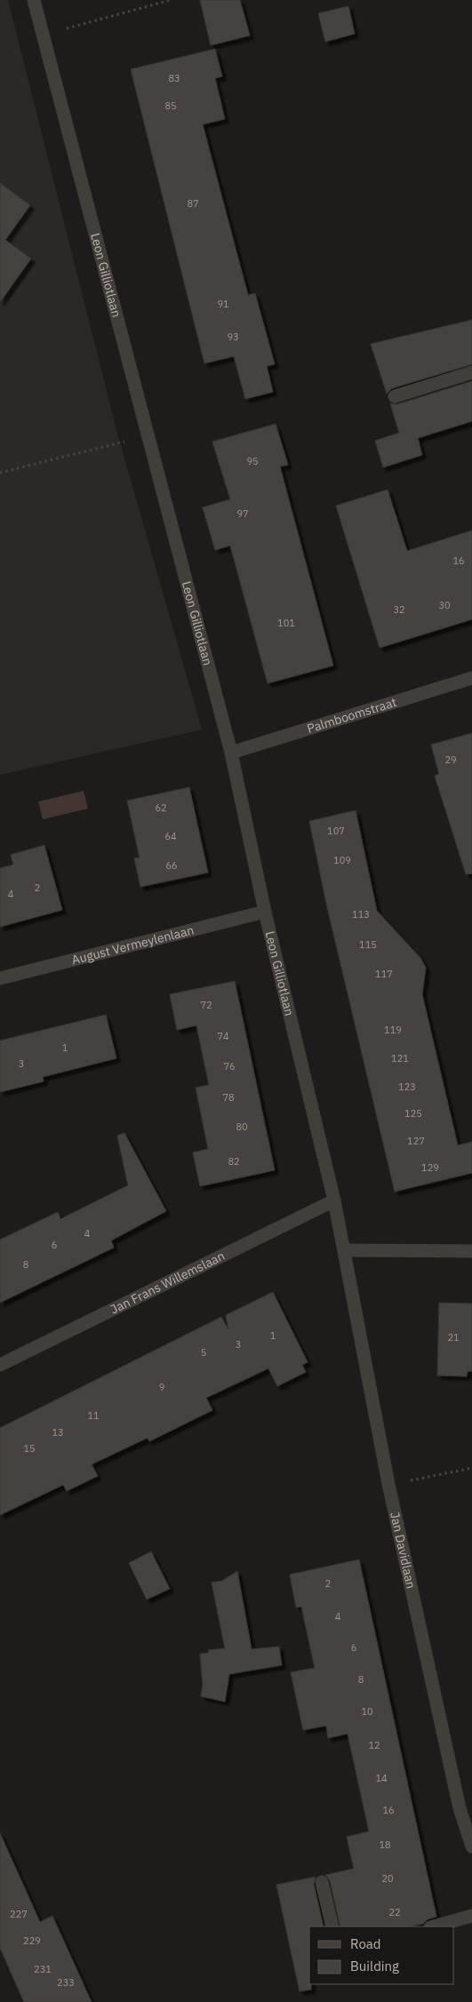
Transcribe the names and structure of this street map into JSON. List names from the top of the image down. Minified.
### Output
{"streets":{"street":["Leon Gilliotlaan","Palmboomstraat","August Vermeylenlaan","Jan Frans Willemslaan","Jan Davidlaan"]},"crossings":[["Leon Gilliotlaan","Palmboomstraat"],["Leon Gilliotlaan","August Vermeylenlaan"],["Leon Gilliotlaan","Jan Frans Willemslaan"],["Leon Gilliotlaan","Jan Davidlaan"]],"house_numbers":["83","85","87","91","93","95","97","16","30","32","101","29","62","107","64","109","66","2","4","113","115","117","72","119","74","1","121","3","76","123","78","125","80","127","82","129","4","6","8","1","21","3","5","9","11","13","15","2","4","6","8","10","12","14","16","18","20","22","227","229","231","233"],"legend":["Road","Building"]}
